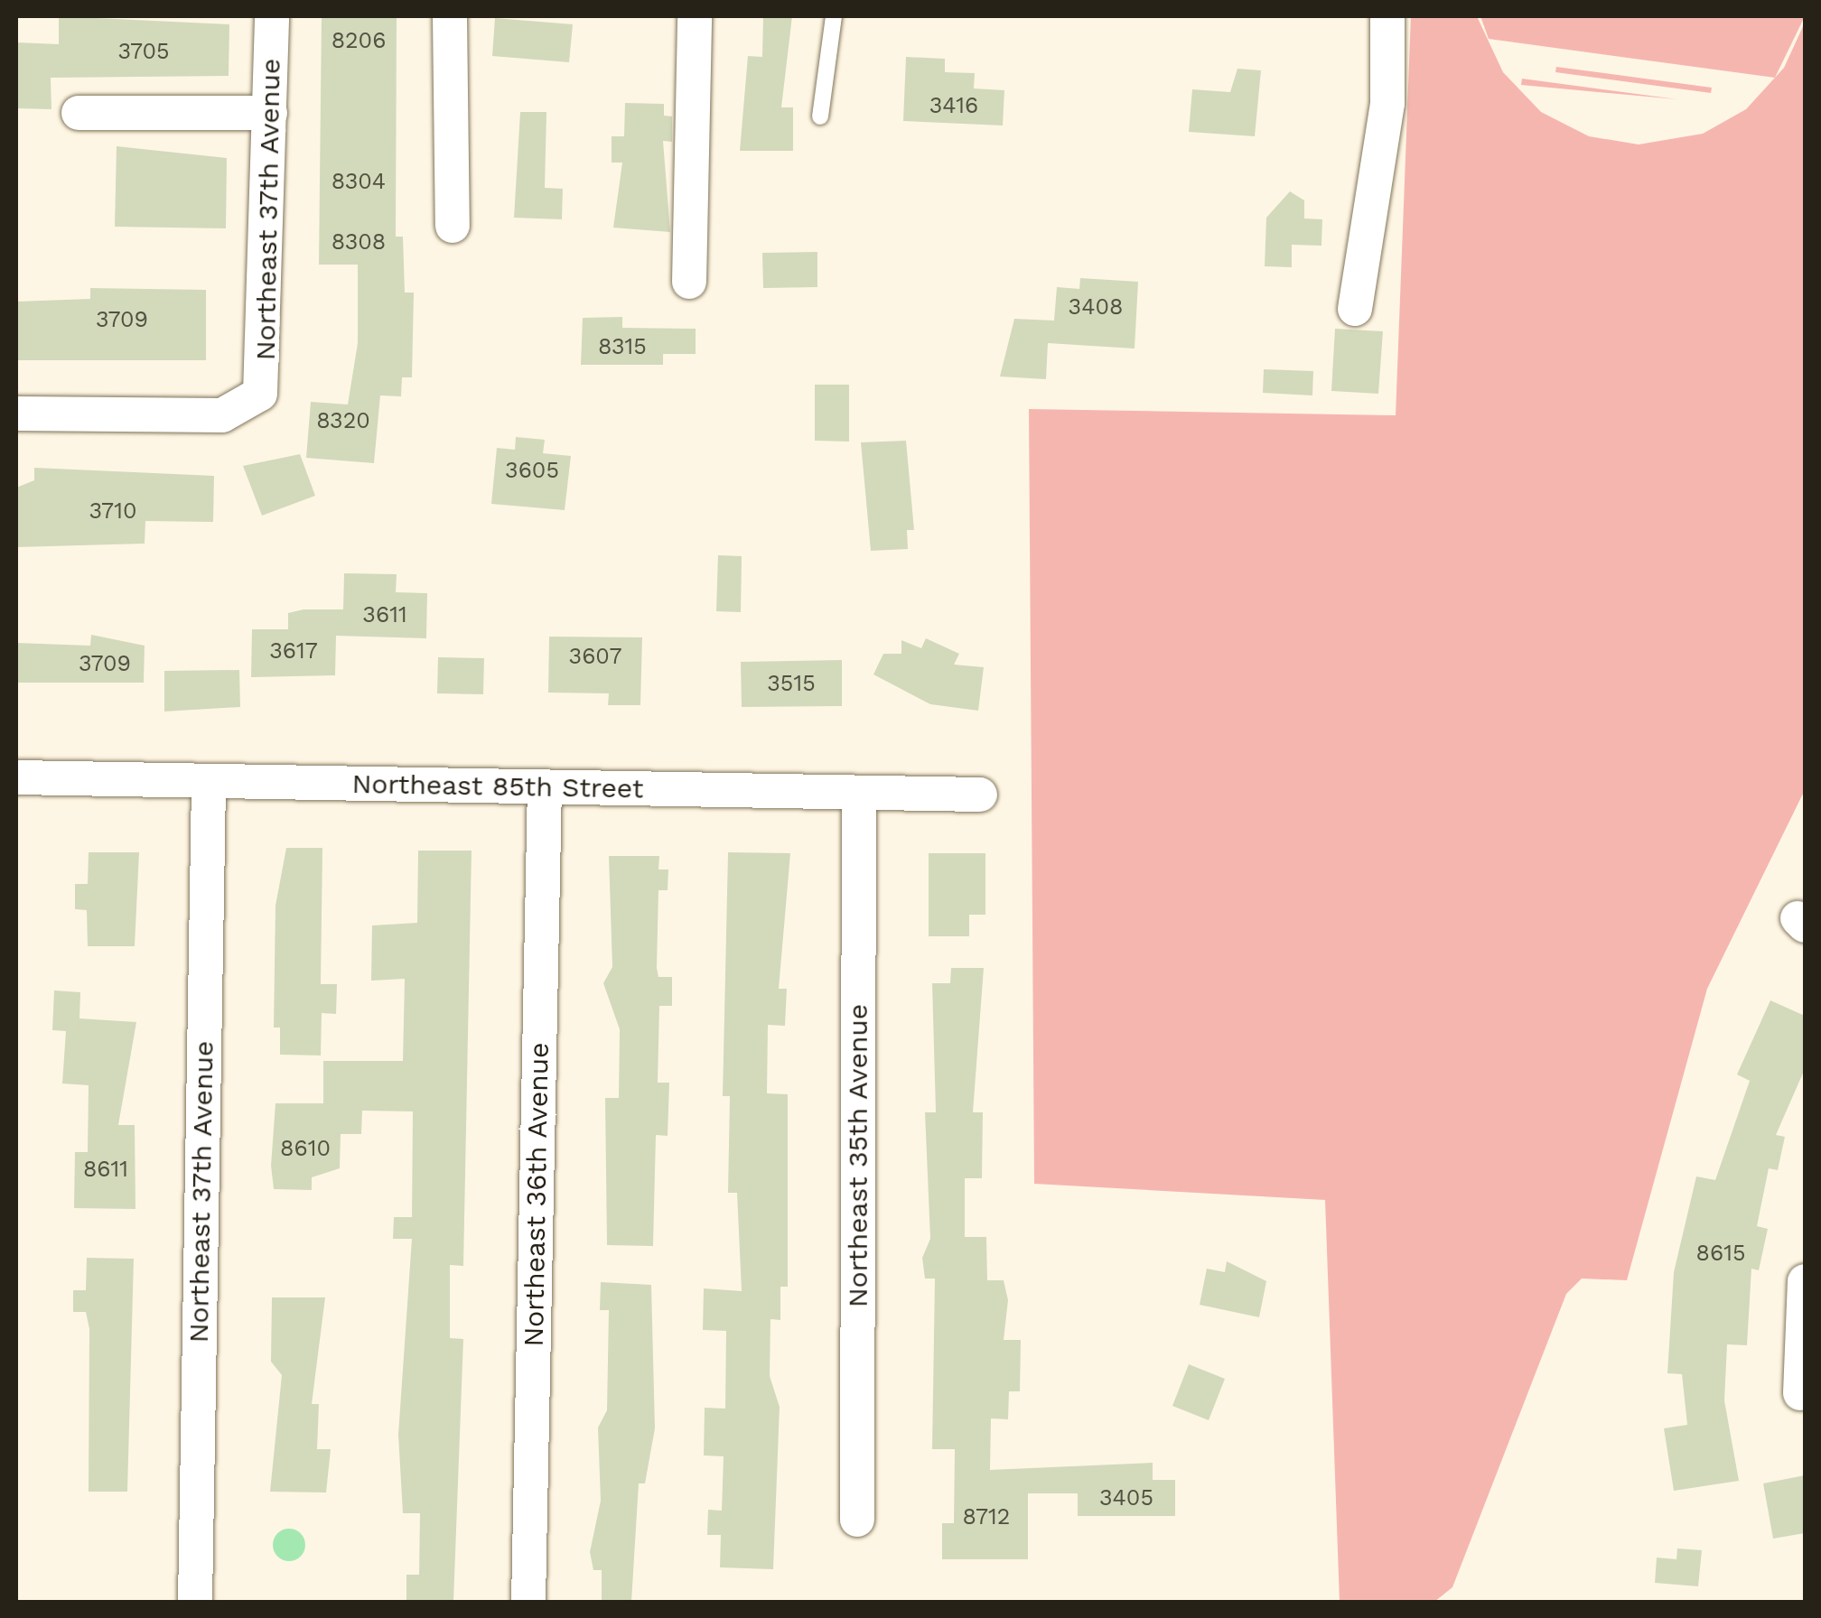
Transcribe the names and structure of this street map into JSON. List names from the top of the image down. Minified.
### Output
{"streets":{"street":["Northeast 37th Avenue","Northeast 85th Street","Northeast 35th Avenue","Northeast 36th Avenue"]},"crossings":[["Northeast 37th Avenue","Northeast 85th Street"],["Northeast 85th Street","Northeast 35th Avenue"],["Northeast 85th Street","Northeast 36th Avenue"]],"house_numbers":["8206","3705","3416","8304","8308","3408","3709","8315","8320","3605","3710","3611","3617","3607","3709","3515","8610","8611","8615","3405","8712"]}
